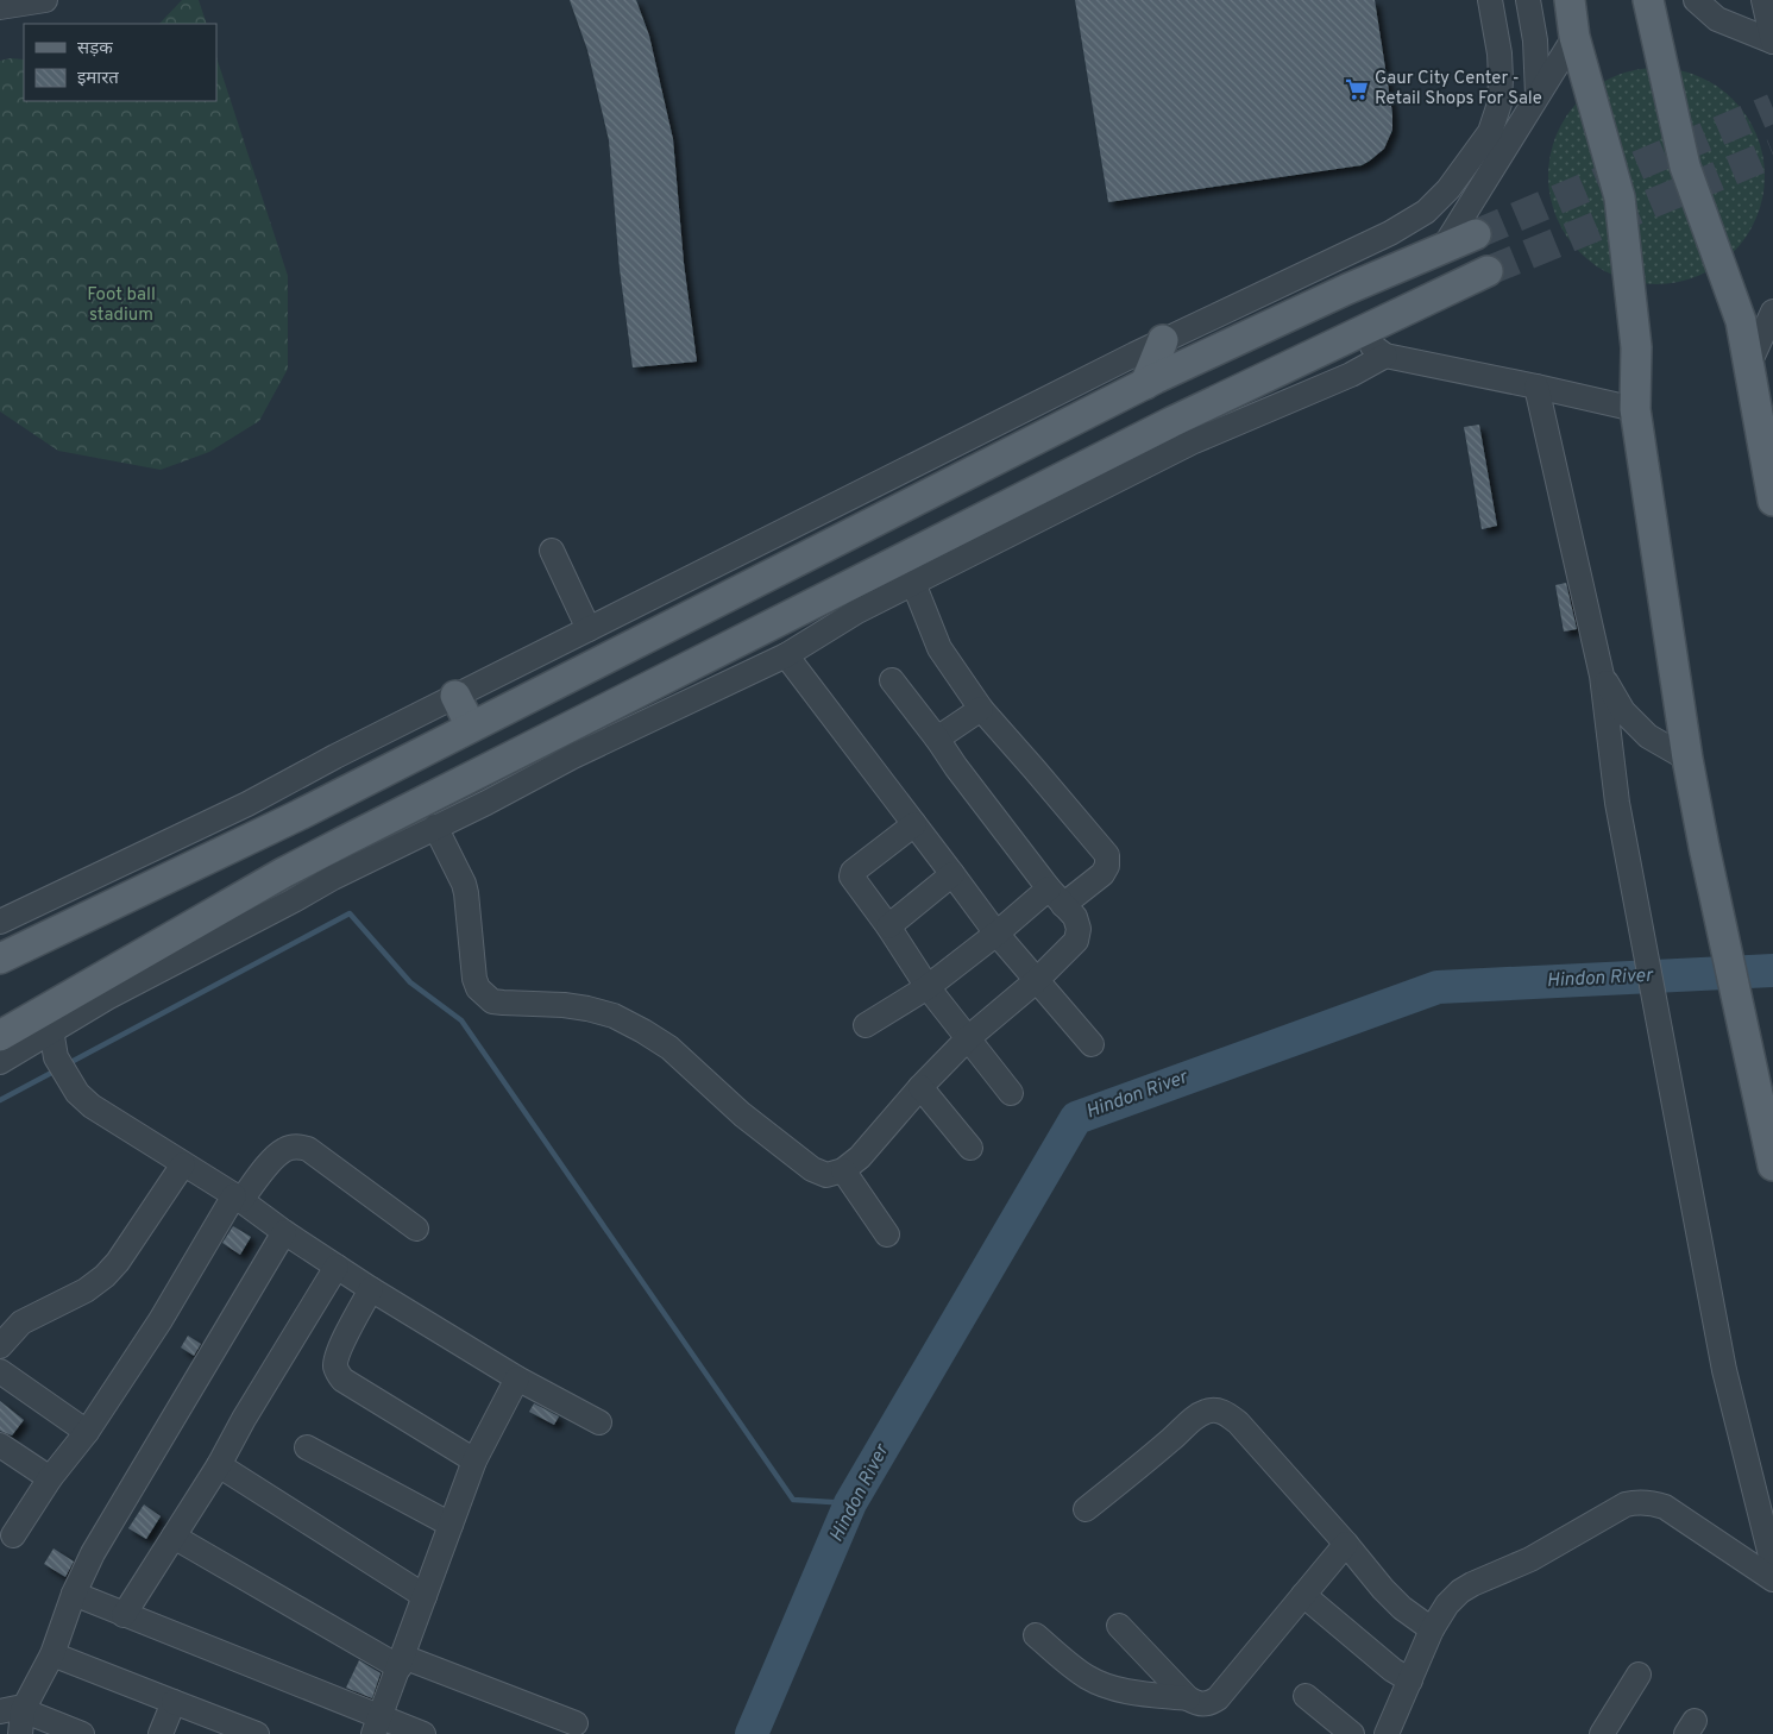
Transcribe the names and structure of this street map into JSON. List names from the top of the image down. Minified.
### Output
{"water":["Hindon River"],"parks":["Foot ball stadium"],"places":{"supermarket":["Gaur City Center - Retail Shops For Sale"]},"legend":["सड़क","इमारत"]}
